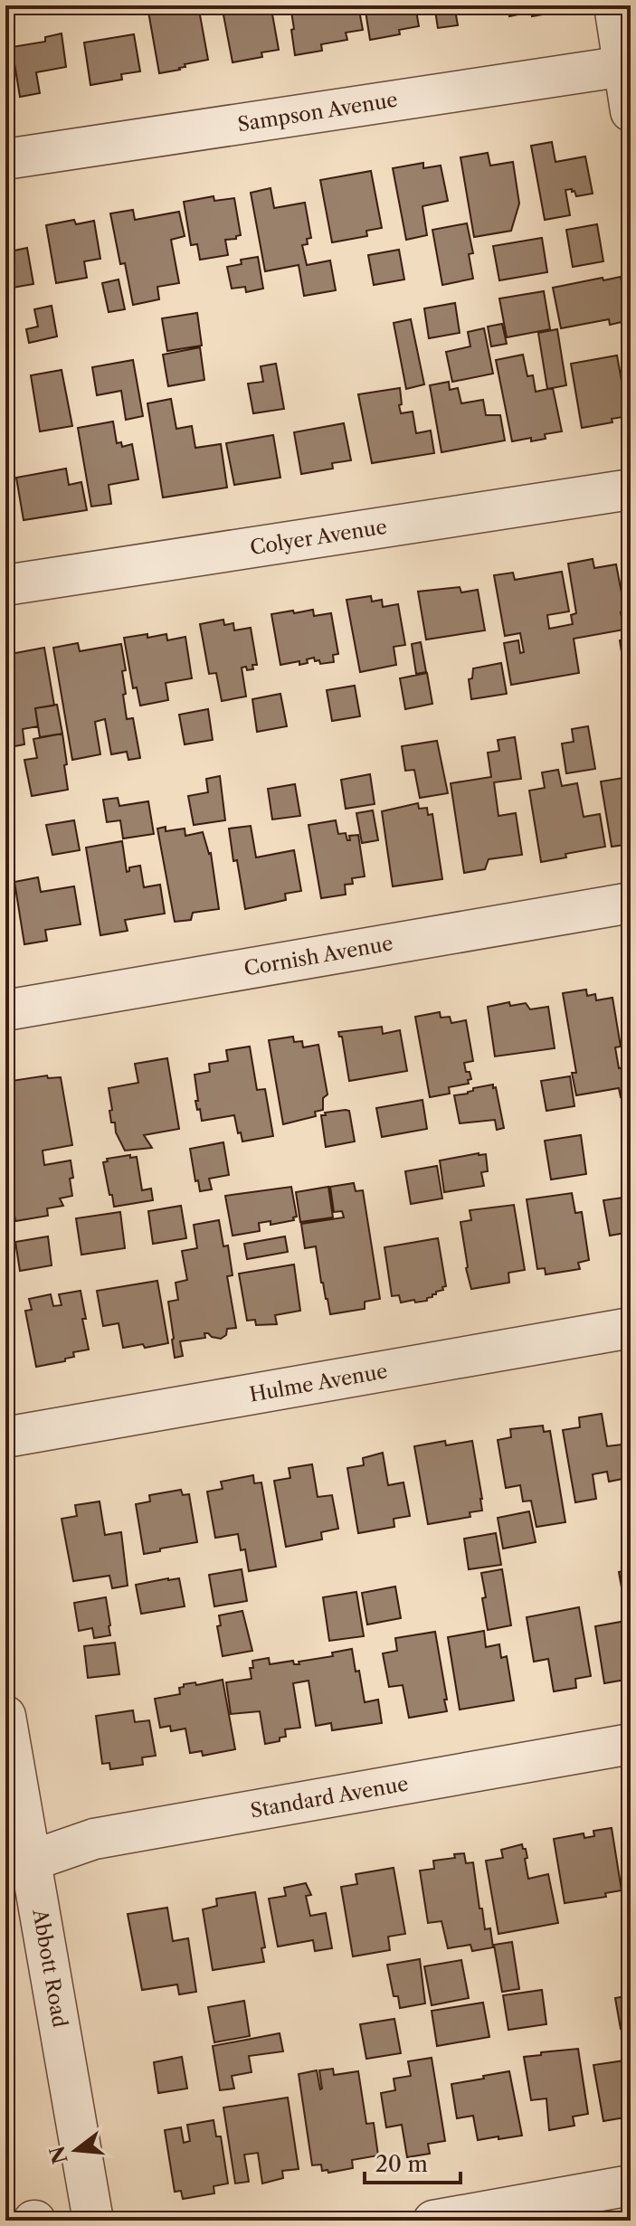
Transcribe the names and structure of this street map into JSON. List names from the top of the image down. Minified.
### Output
{"streets":{"street":["Sampson Avenue","Colyer Avenue","Cornish Avenue","Hulme Avenue","Standard Avenue","Abbott Road"]},"crossings":[["Standard Avenue","Abbott Road"]],"scale_bar":"20 m","north":"left"}
